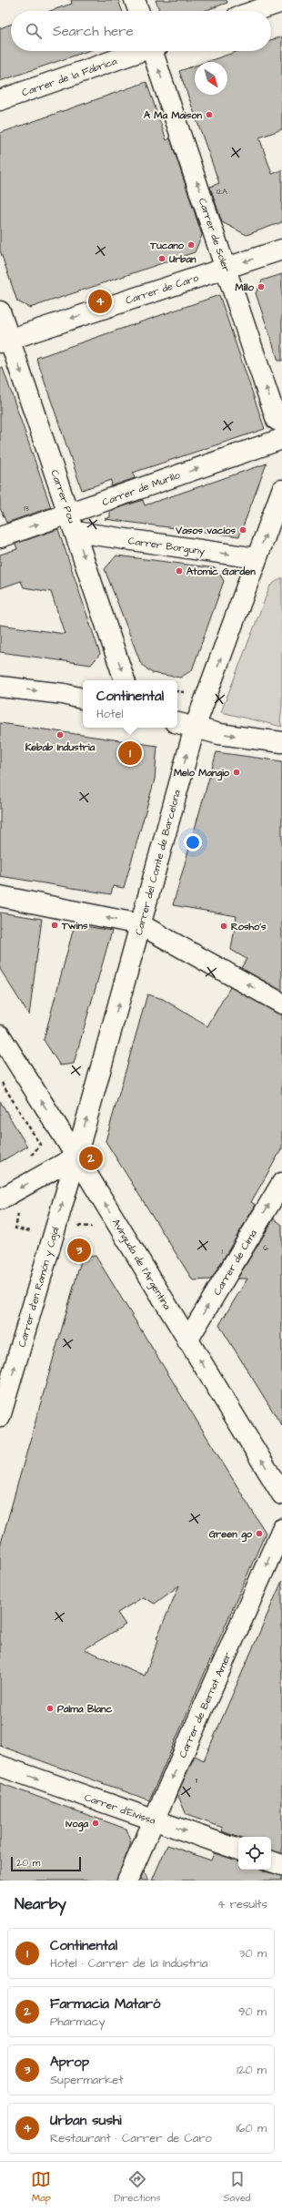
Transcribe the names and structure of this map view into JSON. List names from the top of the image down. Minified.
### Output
{"streets":{"street":["Carrer de la Fàbrica","Carrer de Soler","Carrer de Caro","Carrer de Murillo","Carrer Pou","Carrer Borguny","Carrer del Comte de Barcelona","Carrer de Cima","Avinguda de l'Argentina","Carrer d'en Ramón y Cajal","Carrer de Bernat Amer","Carrer d'Eivissa"]},"crossings":[["Carrer de Soler","Carrer de Caro"],["Carrer de Caro","Carrer Pou"],["Carrer de Murillo","Carrer Pou"],["Carrer de Murillo","Carrer Borguny"],["Carrer Pou","Carrer Borguny"],["Carrer Borguny","Carrer del Comte de Barcelona"],["Carrer del Comte de Barcelona","Avinguda de l'Argentina"],["Carrer del Comte de Barcelona","Carrer d'en Ramón y Cajal"],["Carrer de Cima","Avinguda de l'Argentina"],["Avinguda de l'Argentina","Carrer d'en Ramón y Cajal"],["Carrer de Bernat Amer","Carrer d'Eivissa"]],"one_way":["Carrer de Soler","Carrer de Caro","Carrer de Murillo","Carrer Pou","Carrer del Comte de Barcelona","Carrer de Cima","Avinguda de l'Argentina","Carrer d'en Ramón y Cajal","Carrer de Bernat Amer","Carrer d'Eivissa"],"places":["A Ma Maison","Tucano","Urban","Millo","Vasos vacíos","Atomic Garden","Kebab Industria","Melo Mangio","Twins","Rosho's","Green go","Palma Blanc","Ivoga"],"house_numbers":["12A","13","6","1","11"],"scale_bar":"20 m","north":"bottom right","page":{"search":"Search here","pins":["4","1","2","3"],"popup":["Continental","Hotel"],"scale":"20 m","heading":["Nearby","4 results"],"list":[{"mark":"1","name":"Continental","note":"Hotel · Carrer de la Indústria","value":"30 m"},{"mark":"2","name":"Farmacia Mataró","note":"Pharmacy","value":"90 m"},{"mark":"3","name":"Aprop","note":"Supermarket","value":"120 m"},{"mark":"4","name":"Urban sushi","note":"Restaurant · Carrer de Caro","value":"160 m"}],"nav":["Map","Directions","Saved"]}}
